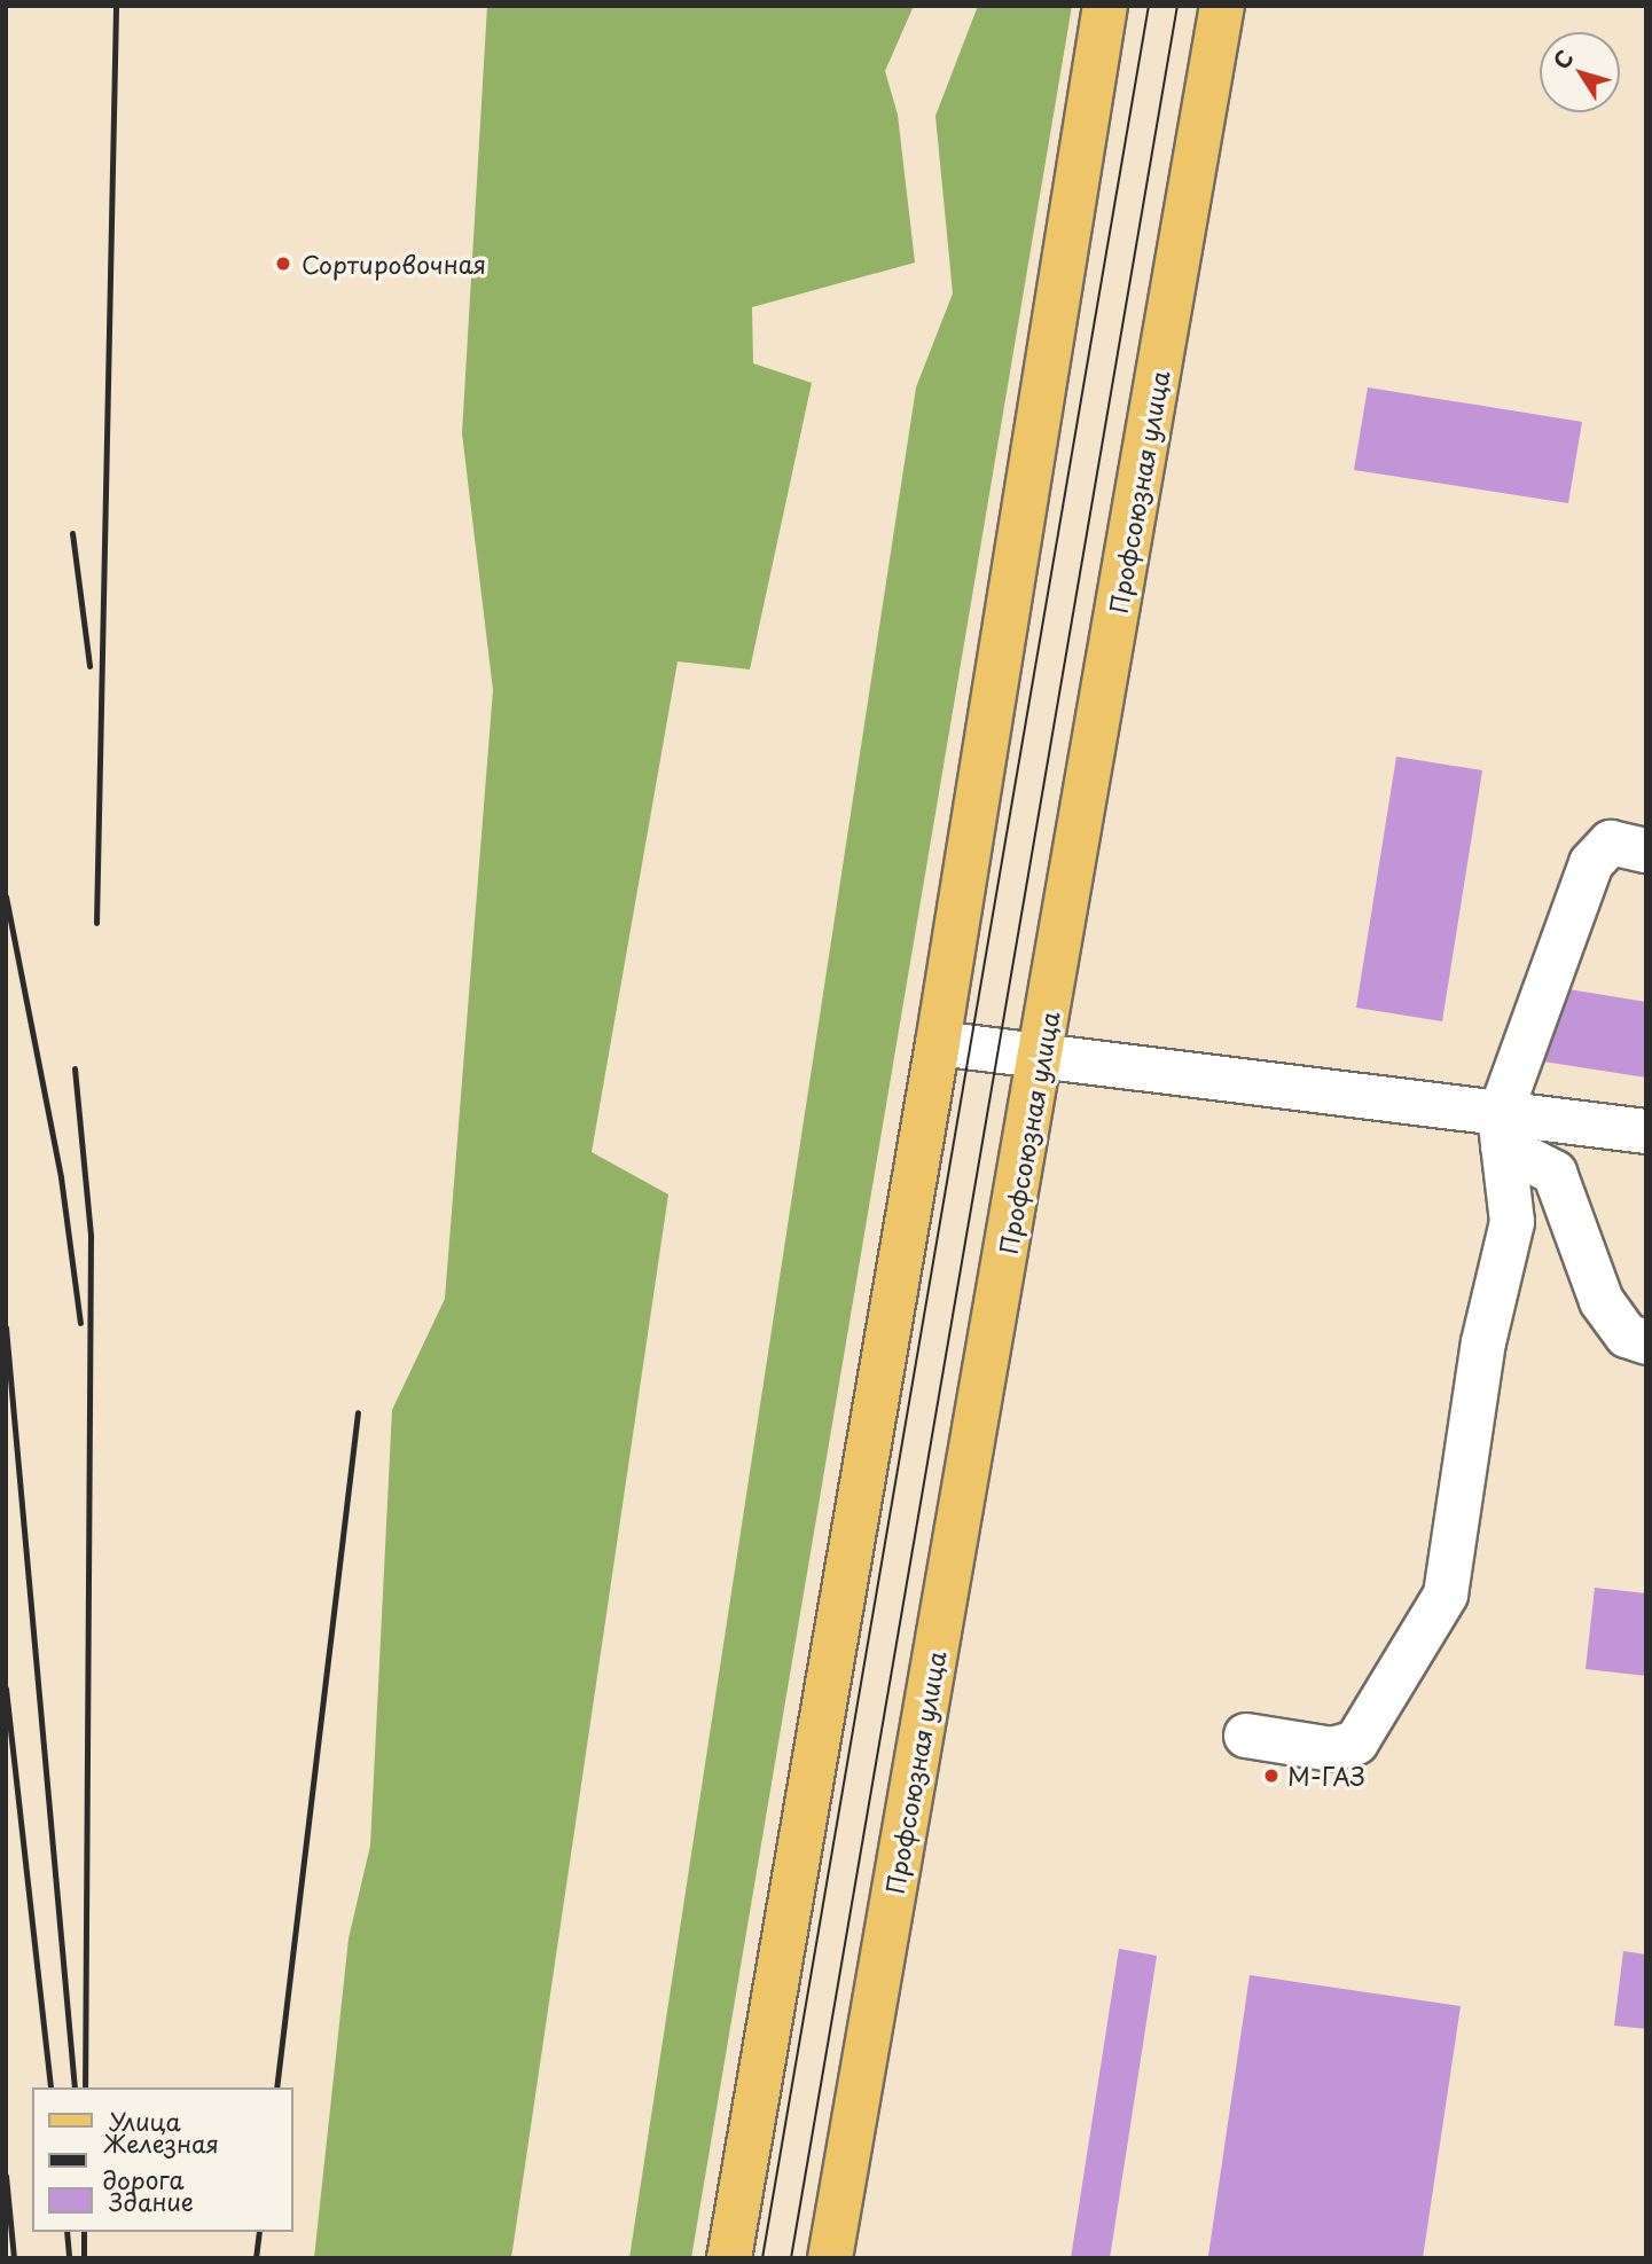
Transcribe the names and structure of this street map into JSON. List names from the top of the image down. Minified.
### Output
{"streets":{"main road":["Профсоюзная улица"]},"places":["Сортировочная","М-ГАЗ"],"legend":["Улица","Железная дорога","Здание"],"north":"top left"}
